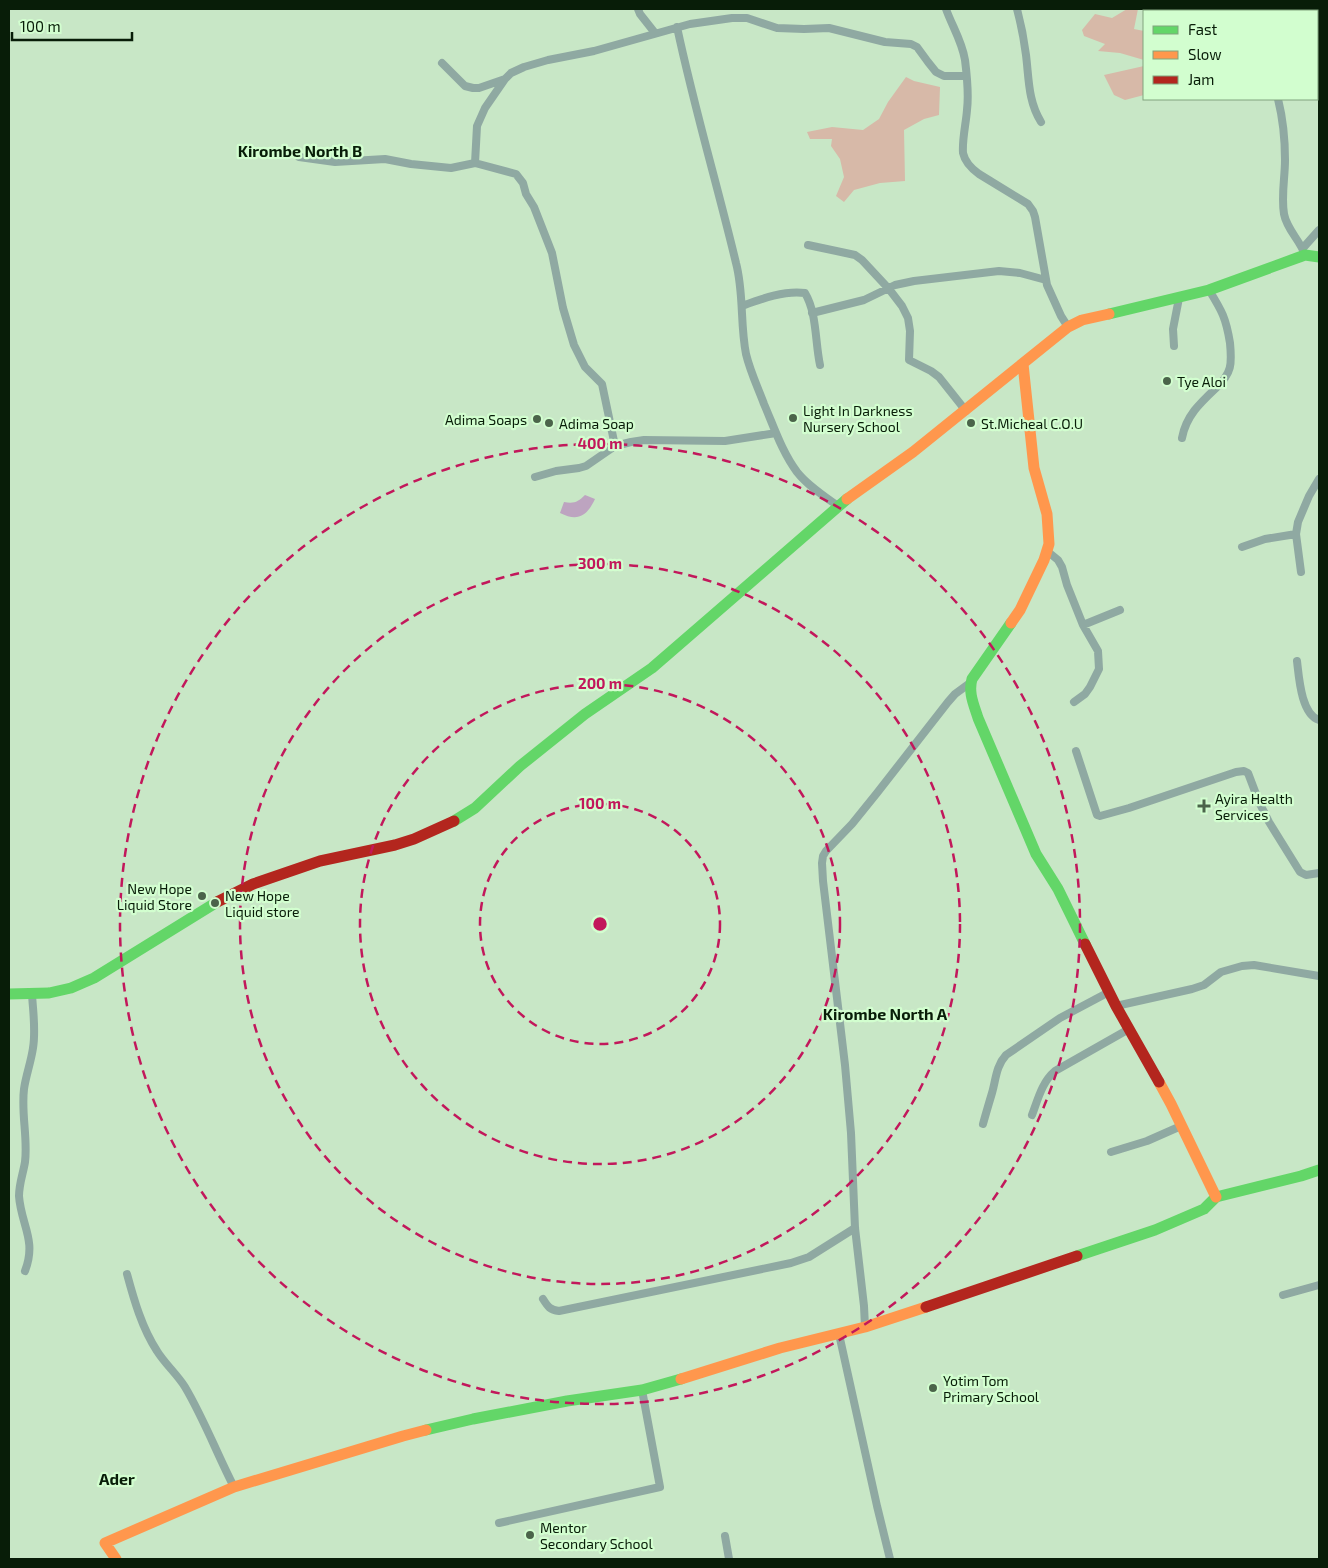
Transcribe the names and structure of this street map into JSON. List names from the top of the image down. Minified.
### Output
{"districts":["Kirombe North B","Kirombe North A","Ader"],"places":{"other":["Tye Aloi","Light In Darkness Nursery School","Adima Soaps","Adima Soap","St.Micheal C.O.U","New Hope Liquid Store","New Hope Liquid store","Yotim Tom Primary School","Mentor Secondary School"],"health":["Ayira Health Services"]},"legend":["Fast","Slow","Jam"],"scale_bar":"100 m","rings":["400 m","300 m","200 m","100 m"]}
